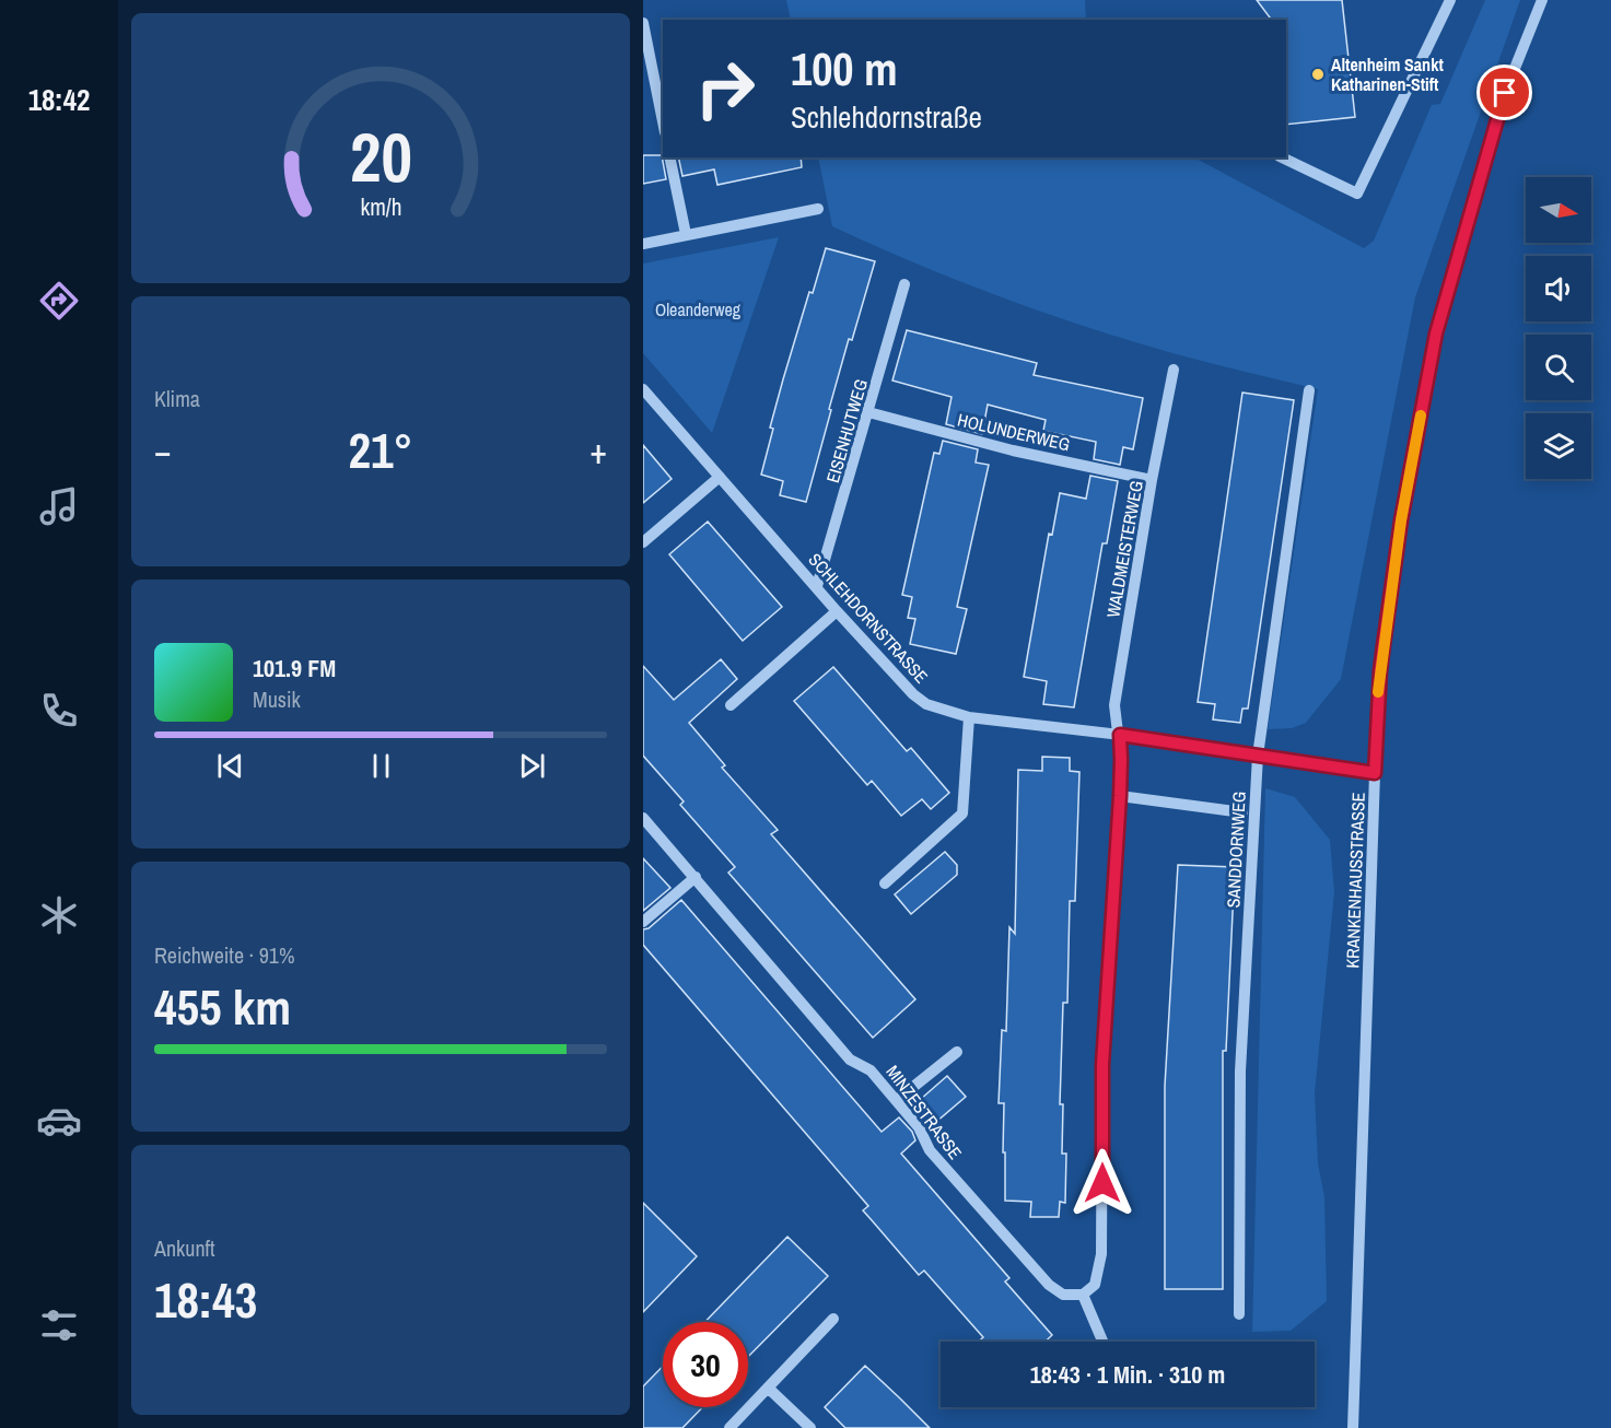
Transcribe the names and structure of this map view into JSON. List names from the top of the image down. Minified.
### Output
{"streets":{"street":["EISENHUTWEG","HOLUNDERWEG","WALDMEISTERWEG","SCHLEHDORNSTRASSE","SANDDORNWEG","KRANKENHAUSSTRASSE","MINZESTRASSE"]},"crossings":[["EISENHUTWEG","HOLUNDERWEG"],["EISENHUTWEG","SCHLEHDORNSTRASSE"],["HOLUNDERWEG","WALDMEISTERWEG"],["WALDMEISTERWEG","SCHLEHDORNSTRASSE"],["SCHLEHDORNSTRASSE","SANDDORNWEG"],["SCHLEHDORNSTRASSE","KRANKENHAUSSTRASSE"]],"parks":["Oleanderweg"],"places":["Altenheim Sankt Katharinen-Stift"],"north":"right","page":{"tabs":"18:42","turn":["100 m","Schlehdornstraße"],"tile":["Klima",["Reichweite · 91%","455 km"],["Ankunft","18:43"]],"heat":["−","21°","+"],"song":["101.9 FM","Musik"],"limit":"30","trip":"18:43 · 1 Min. · 310 m","gauge":["20","km/h"]}}
